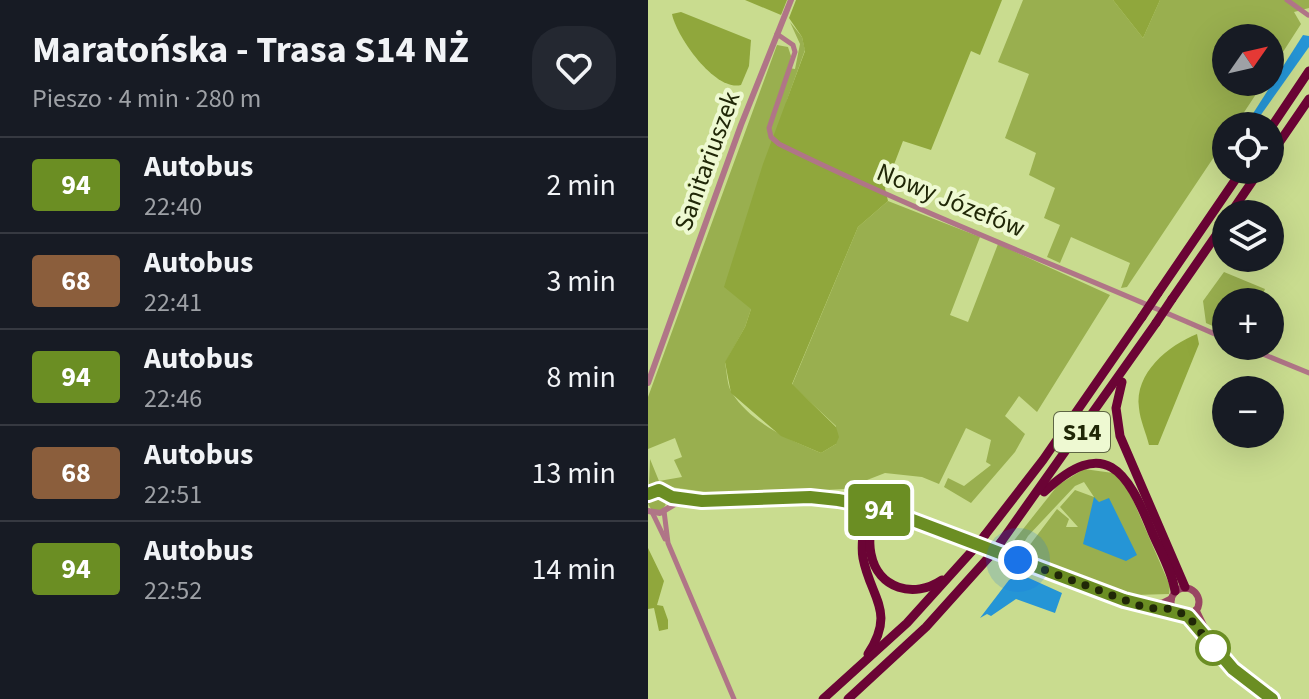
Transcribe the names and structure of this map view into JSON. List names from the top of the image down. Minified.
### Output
{"streets":{"highway":["S14"],"street":["Sanitariuszek","Nowy Józefów"]},"crossings":[["Sanitariuszek","Nowy Józefów"]],"lines":["bus line 94"],"north":"top right","page":{"heading":["Maratońska - Trasa S14 NŻ","Pieszo · 4 min · 280 m"],"on_map":"94","map_buttons":["+","−"],"list":[{"mark":"94","name":"Autobus","note":"22:40","value":"2 min"},{"mark":"68","name":"Autobus","note":"22:41","value":"3 min"},{"mark":"94","name":"Autobus","note":"22:46","value":"8 min"},{"mark":"68","name":"Autobus","note":"22:51","value":"13 min"},{"mark":"94","name":"Autobus","note":"22:52","value":"14 min"}]}}
